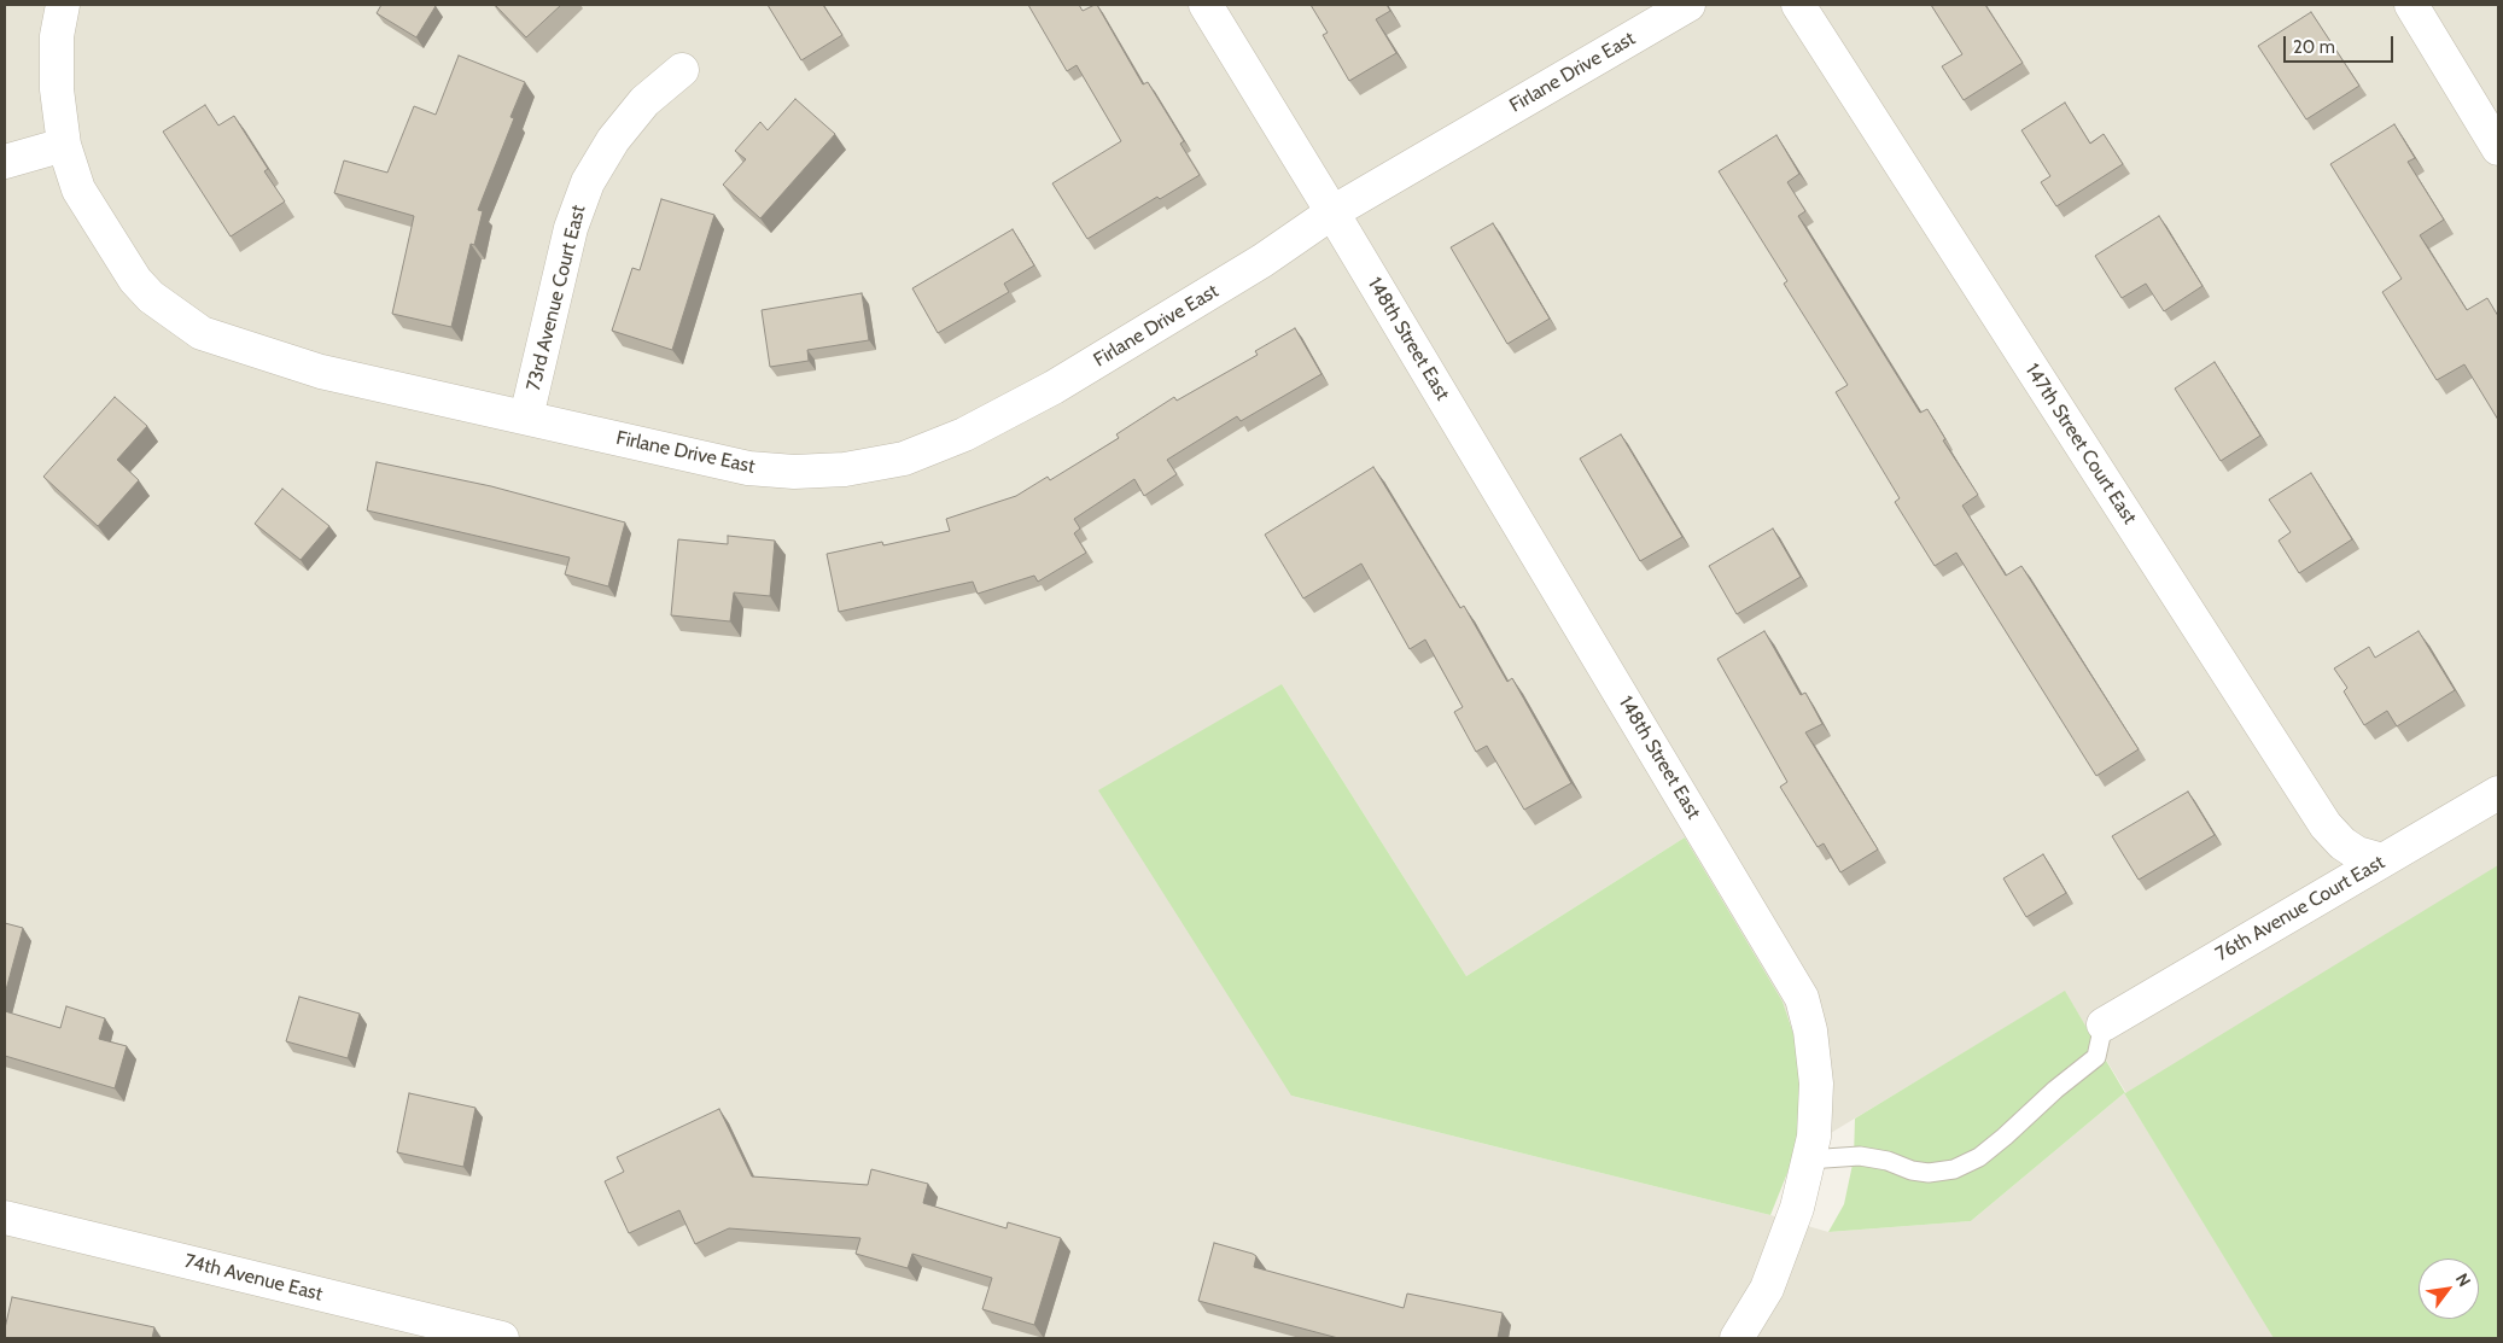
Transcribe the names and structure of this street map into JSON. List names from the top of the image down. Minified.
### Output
{"streets":{"street":["Firlane Drive East","73rd Avenue Court East","148th Street East","147th Street Court East","76th Avenue Court East","74th Avenue East"]},"crossings":[["Firlane Drive East","73rd Avenue Court East"],["Firlane Drive East","148th Street East"],["147th Street Court East","76th Avenue Court East"]],"scale_bar":"20 m","north":"top right"}
